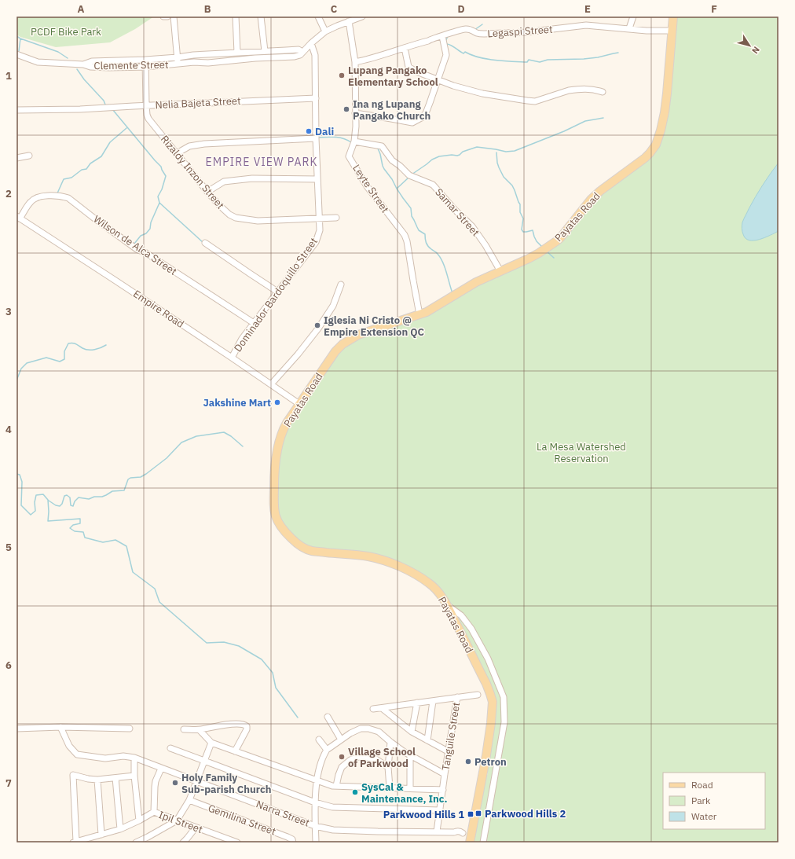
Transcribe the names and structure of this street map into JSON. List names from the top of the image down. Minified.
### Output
{"streets":{"main road":["Payatas Road"],"street":["Legaspi Street","Clemente Street","Nelia Bajeta Street","Rizaldy Inzon Street","Leyte Street","Samar Street","Wilson de Alca Street","Dominador Bardoquillo Street","Empire Road","Tanguile Street","Narra Street","Gemilina Street","Ipil Street"]},"crossings":[["Legaspi Street","Leyte Street"],["Legaspi Street","Payatas Road"],["Clemente Street","Rizaldy Inzon Street"],["Clemente Street","Leyte Street"],["Clemente Street","Dominador Bardoquillo Street"],["Nelia Bajeta Street","Rizaldy Inzon Street"],["Nelia Bajeta Street","Dominador Bardoquillo Street"],["Rizaldy Inzon Street","Dominador Bardoquillo Street"],["Leyte Street","Samar Street"],["Leyte Street","Payatas Road"],["Samar Street","Payatas Road"],["Payatas Road","Empire Road"],["Payatas Road","Narra Street"],["Wilson de Alca Street","Dominador Bardoquillo Street"],["Wilson de Alca Street","Empire Road"],["Dominador Bardoquillo Street","Empire Road"],["Tanguile Street","Narra Street"]],"districts":["EMPIRE VIEW PARK"],"parks":["PCDF Bike Park","La Mesa Watershed Reservation"],"places":{"other":["Lupang Pangako Elementary School","Ina ng Lupang Pangako Church","Dali","Iglesia Ni Cristo @ Empire Extension QC","Jakshine Mart","Village School of Parkwood","Petron","Holy Family Sub-parish Church","SysCal & Maintenance, Inc."],"transit":["Parkwood Hills 2","Parkwood Hills 1"]},"legend":["Road","Park","Water"],"north":"bottom right","grid":{"columns":["A","B","C","D","E","F"],"rows":["1","2","3","4","5","6","7"]}}
